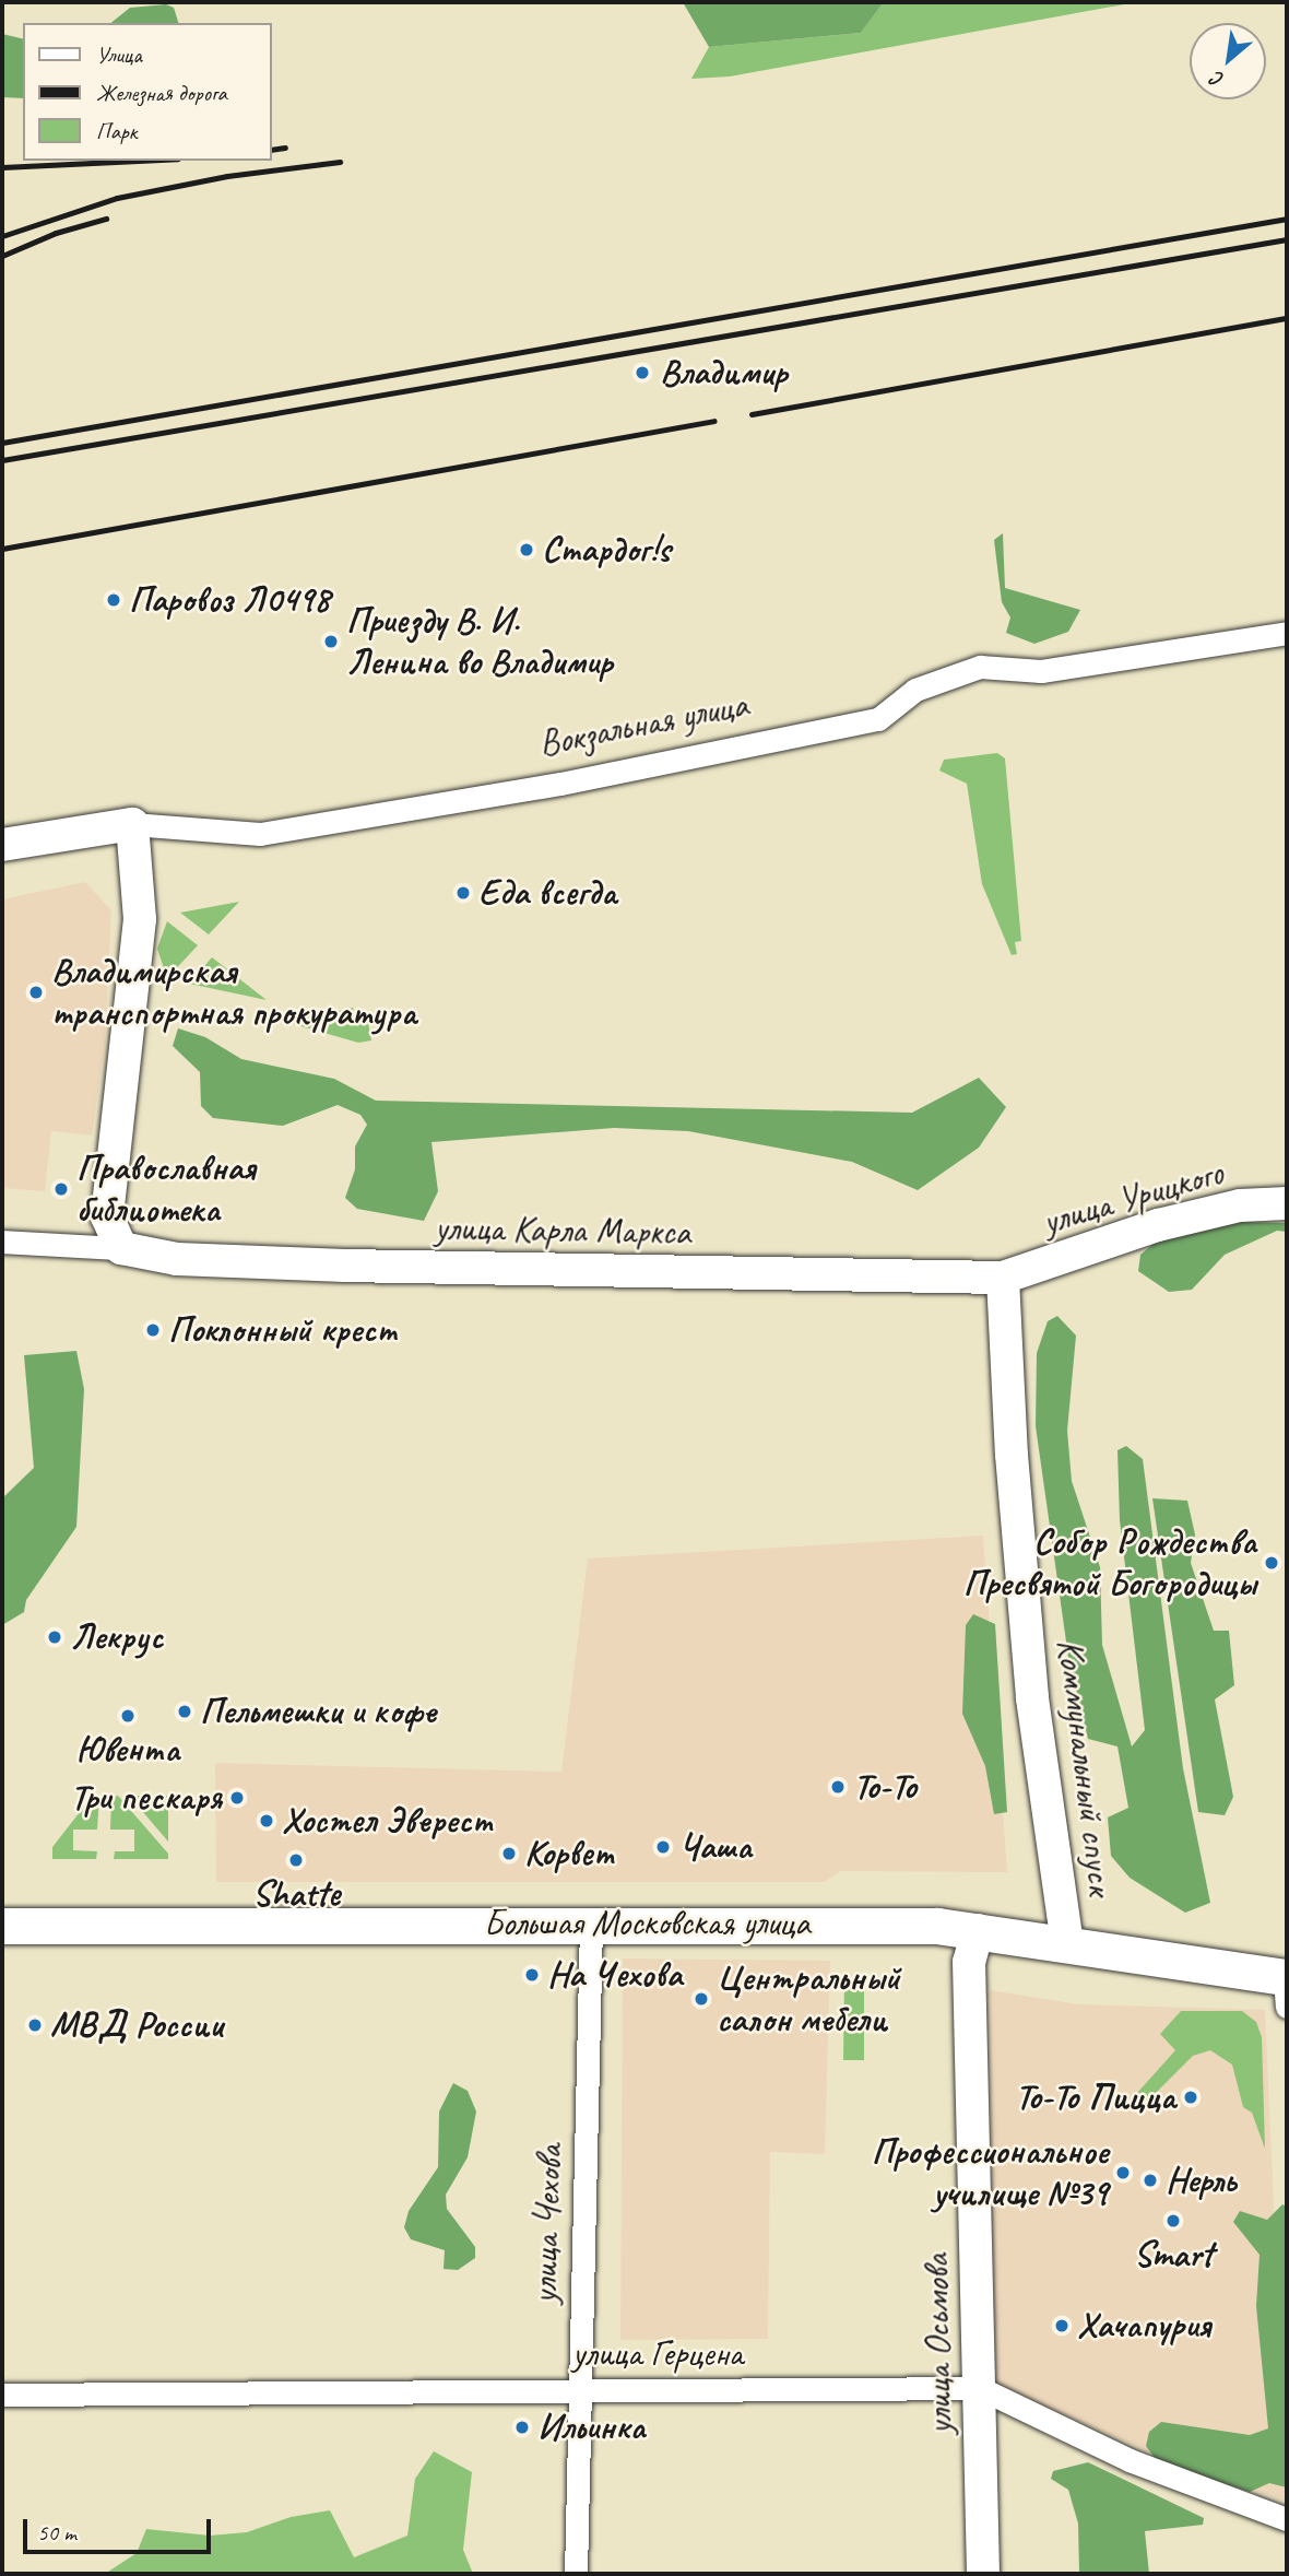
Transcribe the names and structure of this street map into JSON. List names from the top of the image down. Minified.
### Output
{"streets":{"main road":["Вокзальная улица","улица Урицкого","улица Карла Маркса","Коммунальный спуск","Большая Московская улица","улица Осьмова"],"street":["улица Чехова","улица Герцена"]},"crossings":[["улица Урицкого","улица Карла Маркса"],["улица Урицкого","Коммунальный спуск"],["улица Карла Маркса","Коммунальный спуск"],["Коммунальный спуск","Большая Московская улица"],["Большая Московская улица","улица Чехова"],["Большая Московская улица","улица Осьмова"],["улица Чехова","улица Герцена"],["улица Осьмова","улица Герцена"]],"places":["Владимир","Стардог!s","Паровоз Л0498","Приезду В. И. Ленина во Владимир","Еда всегда","Владимирская транспортная прокуратура","Православная библиотека","Поклонный крест","Собор Рождества Пресвятой Богородицы","Лекрус","Пельмешки и кофе","Ювента","То-То","Три пескаря","Хостел Эверест","Чаша","Корвет","Shatte","На Чехова","Центральный салон мебели","МВД России","То-То Пицца","Профессиональное училище №39","Нерль","Smart","Хачапурия","Ильинка"],"legend":["Улица","Железная дорога","Парк"],"scale_bar":"50 m","north":"bottom left"}
